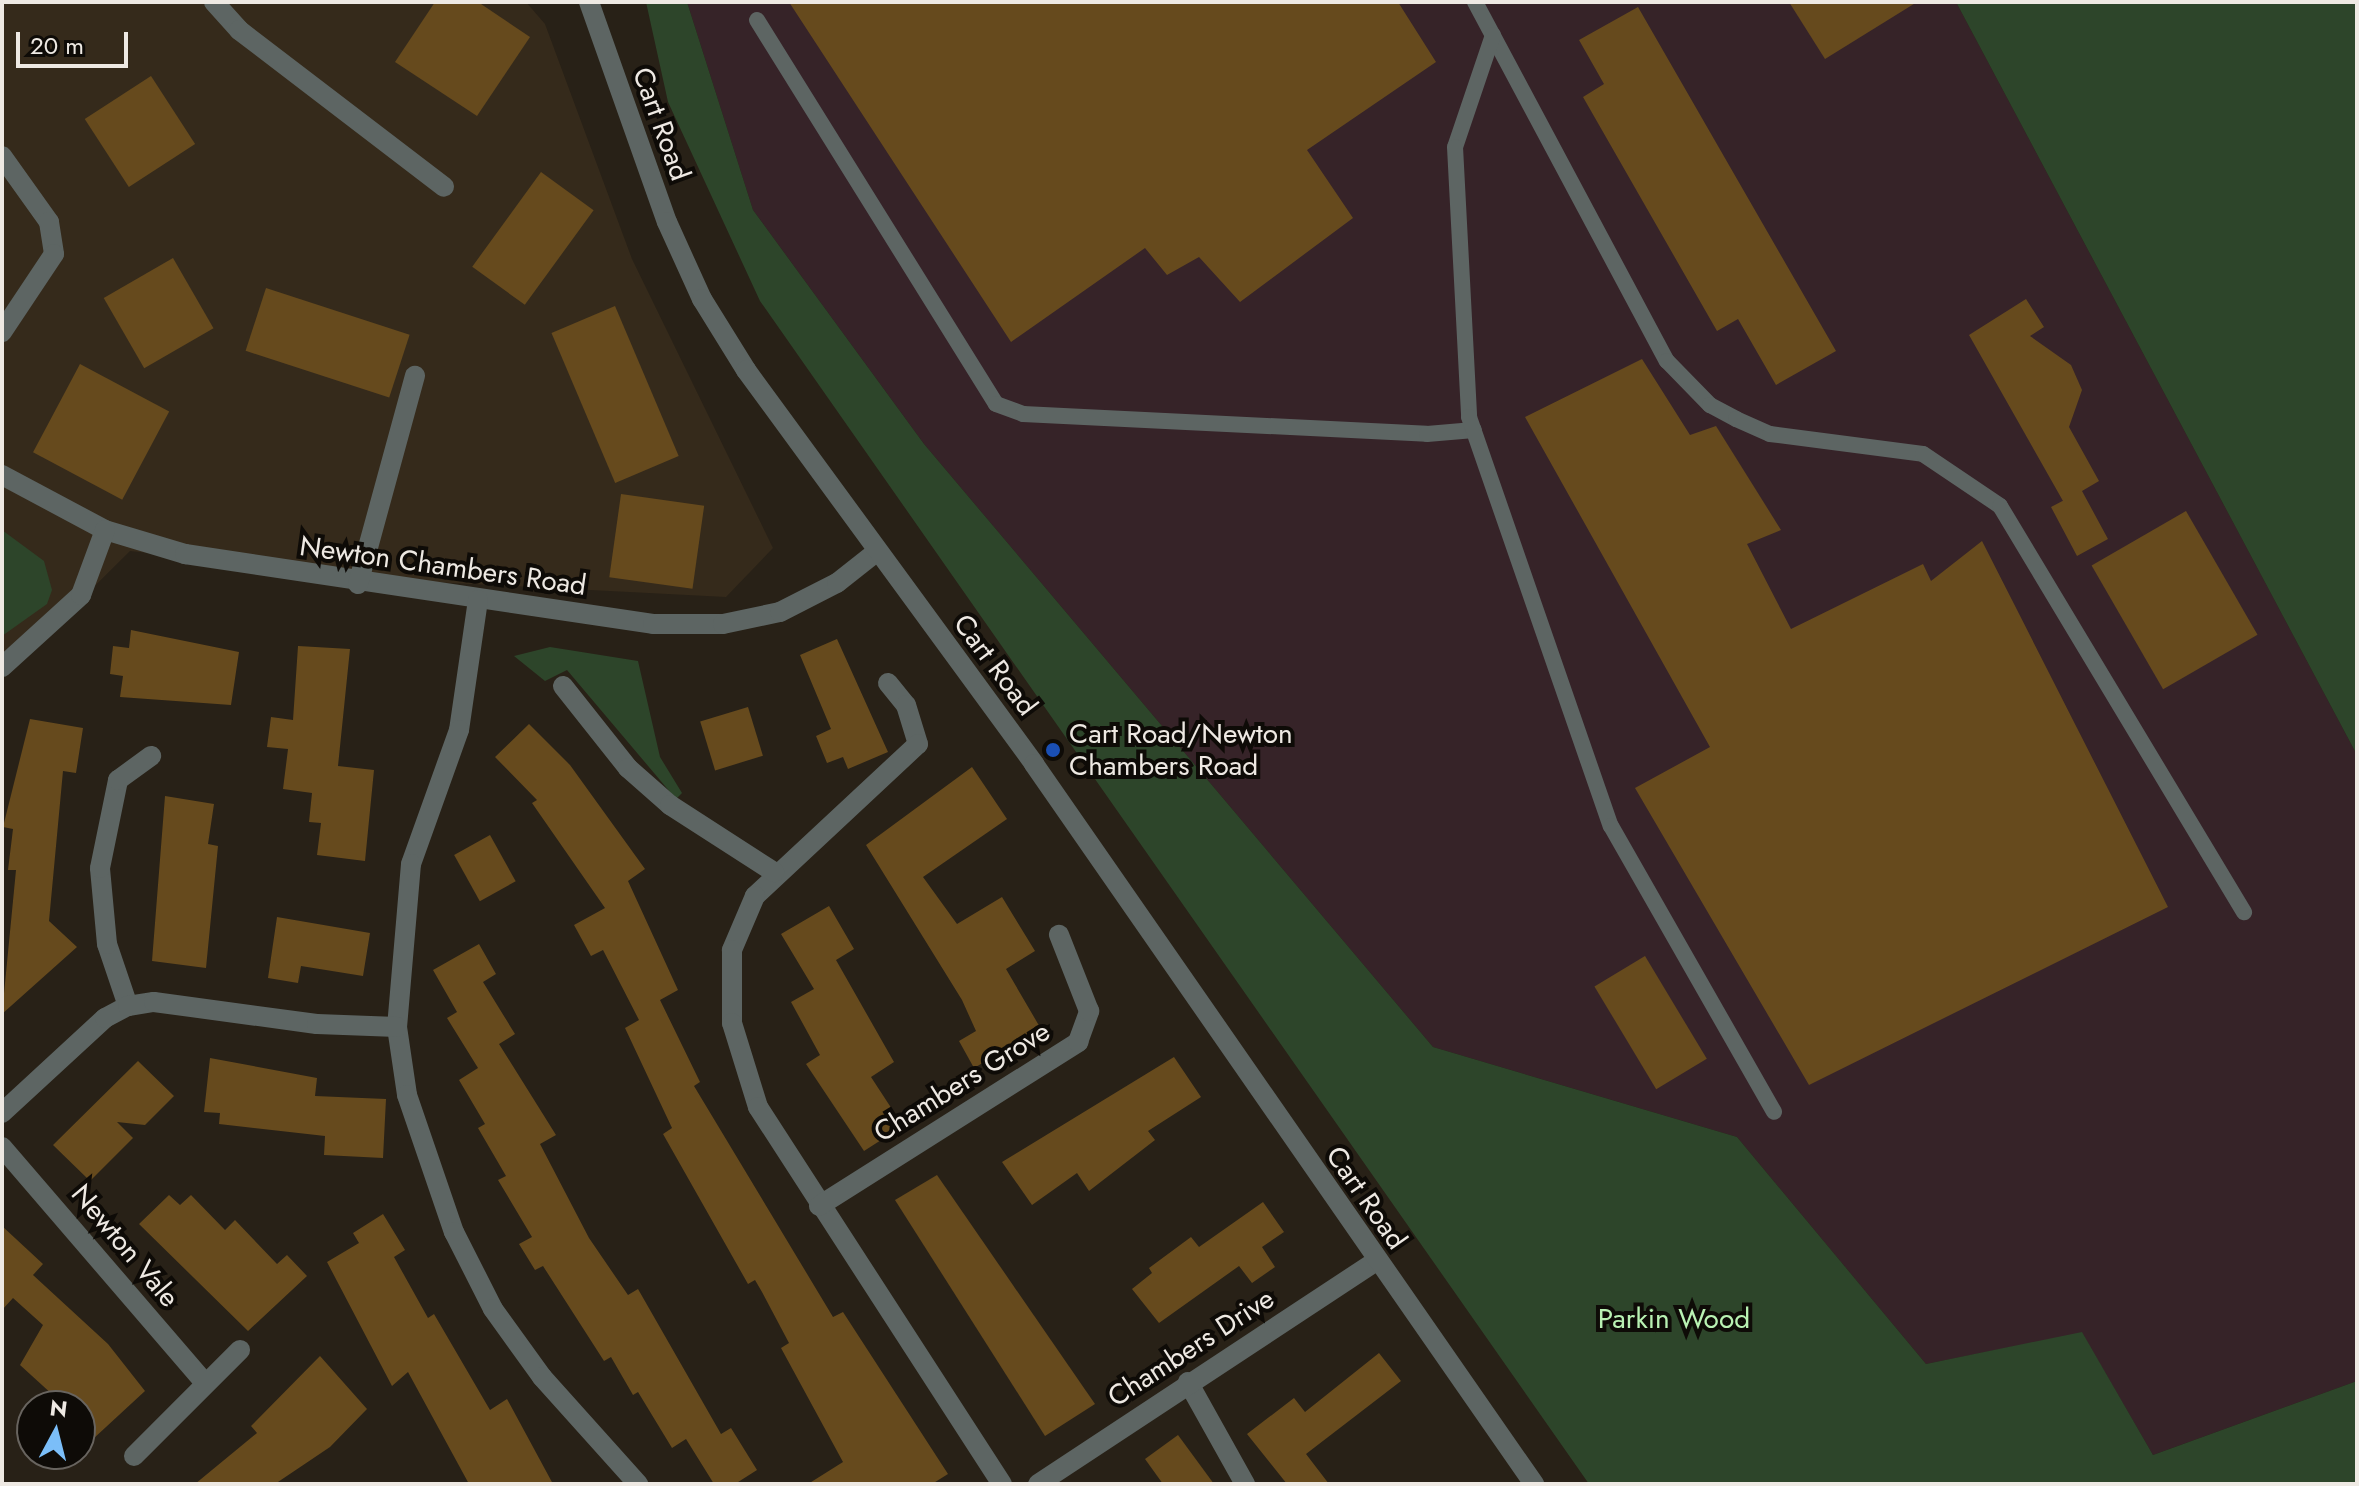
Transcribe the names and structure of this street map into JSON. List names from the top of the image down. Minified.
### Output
{"streets":{"street":["Cart Road","Newton Chambers Road","Chambers Grove","Newton Vale","Chambers Drive"]},"crossings":[["Cart Road","Newton Chambers Road"],["Cart Road","Chambers Drive"]],"parks":["Parkin Wood"],"places":["Cart Road/Newton Chambers Road"],"scale_bar":"20 m","north":"top"}
